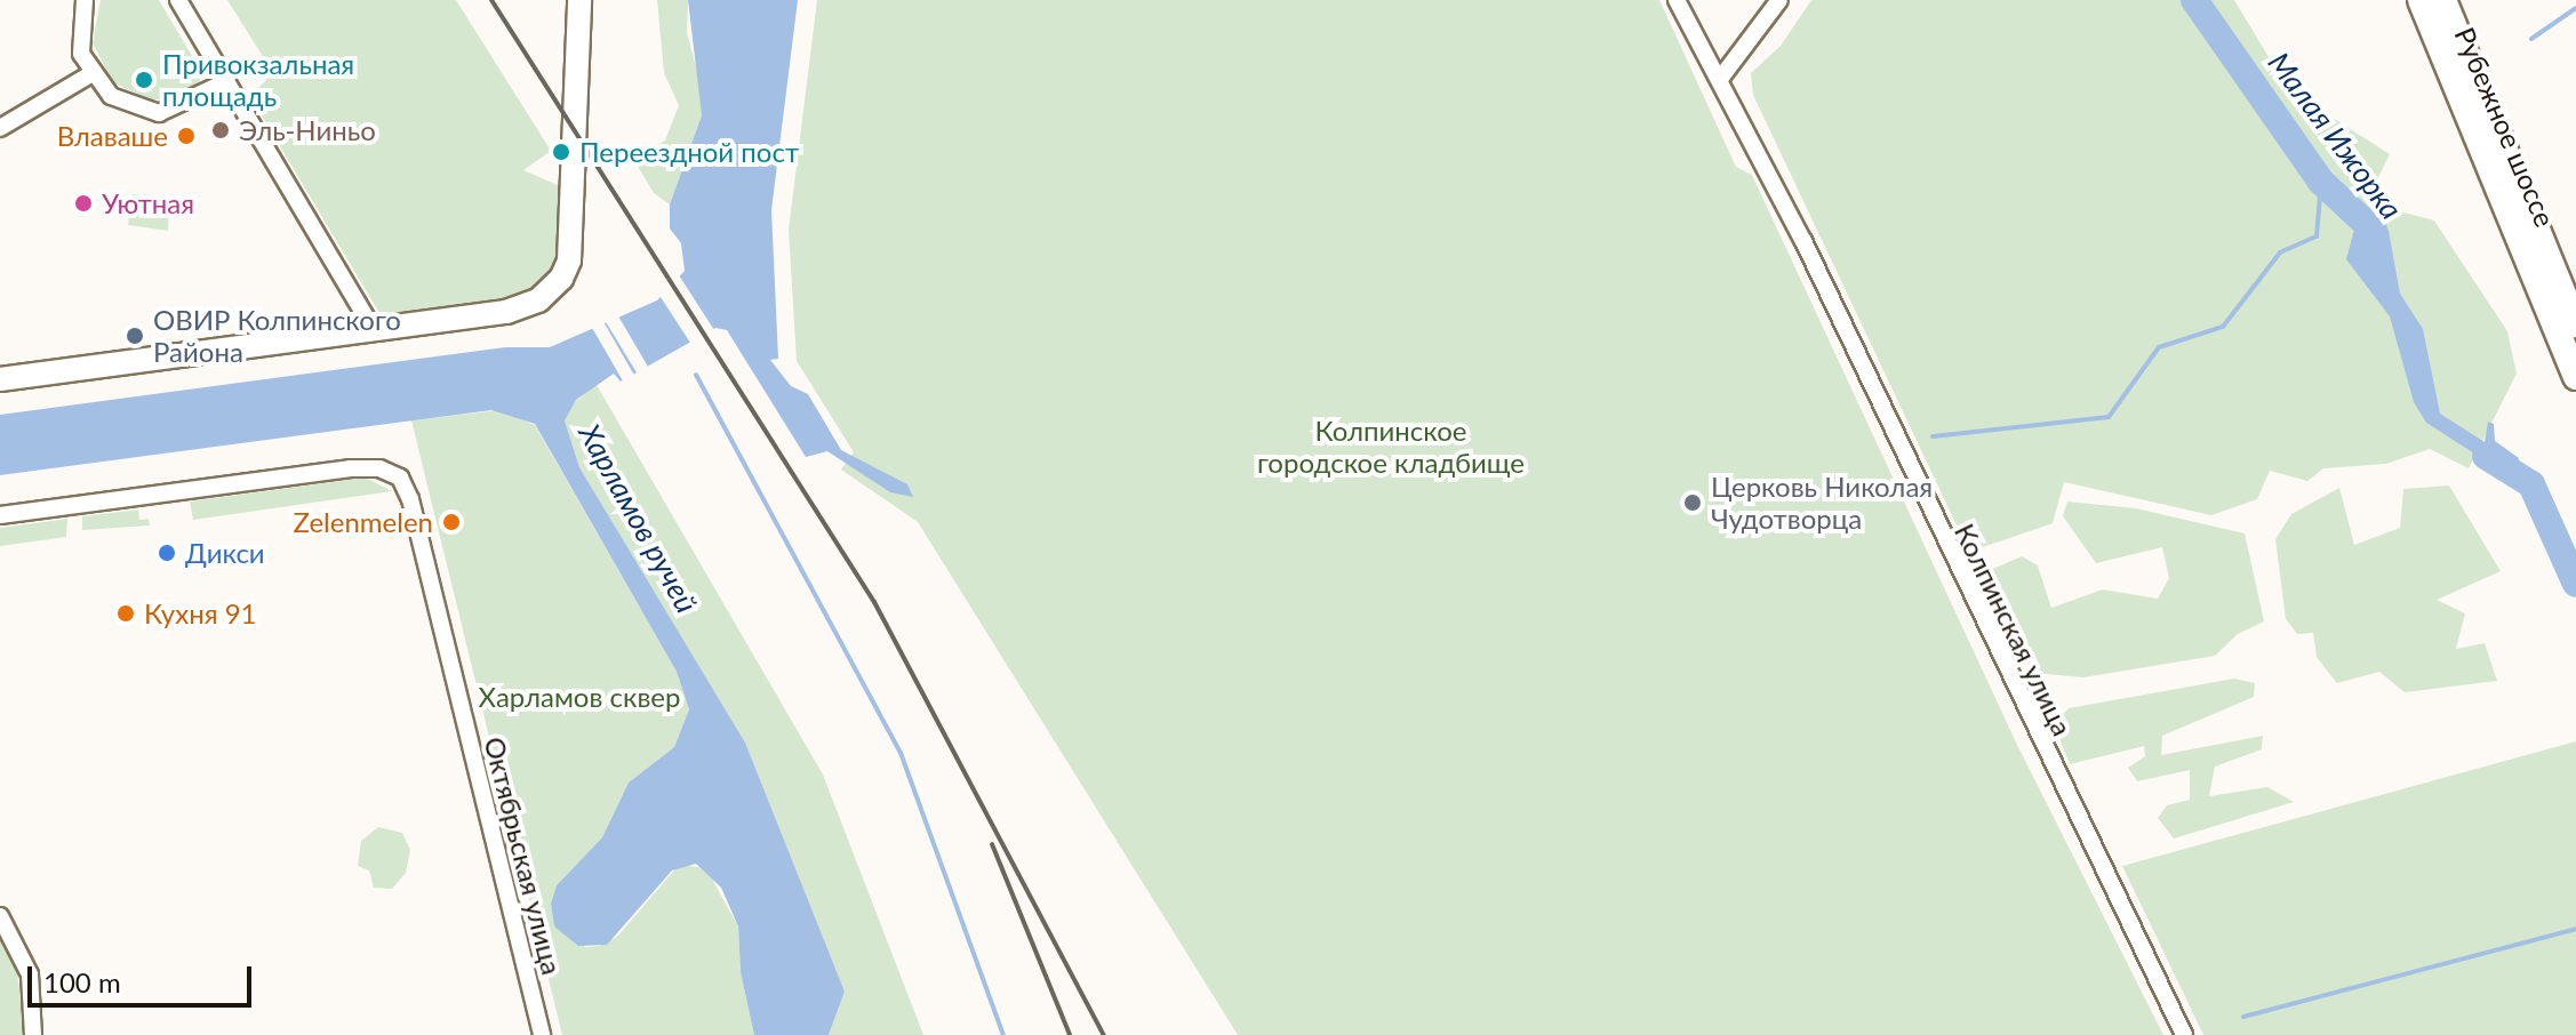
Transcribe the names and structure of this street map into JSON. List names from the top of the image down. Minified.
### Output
{"streets":{"main road":["Рубежное шоссе"],"street":["Колпинская улица","Октябрьская улица"]},"water":["Малая Ижорка","Харламов ручей"],"parks":["Колпинское городское кладбище","Харламов сквер"],"places":["Привокзальная площадь","Эль-Ниньо","Влаваше","Переездной пост","Уютная","ОВИР Колпинского Района","Церковь Николая Чудотворца","Zelenmelen","Дикси","Кухня 91"],"scale_bar":"100 m"}
